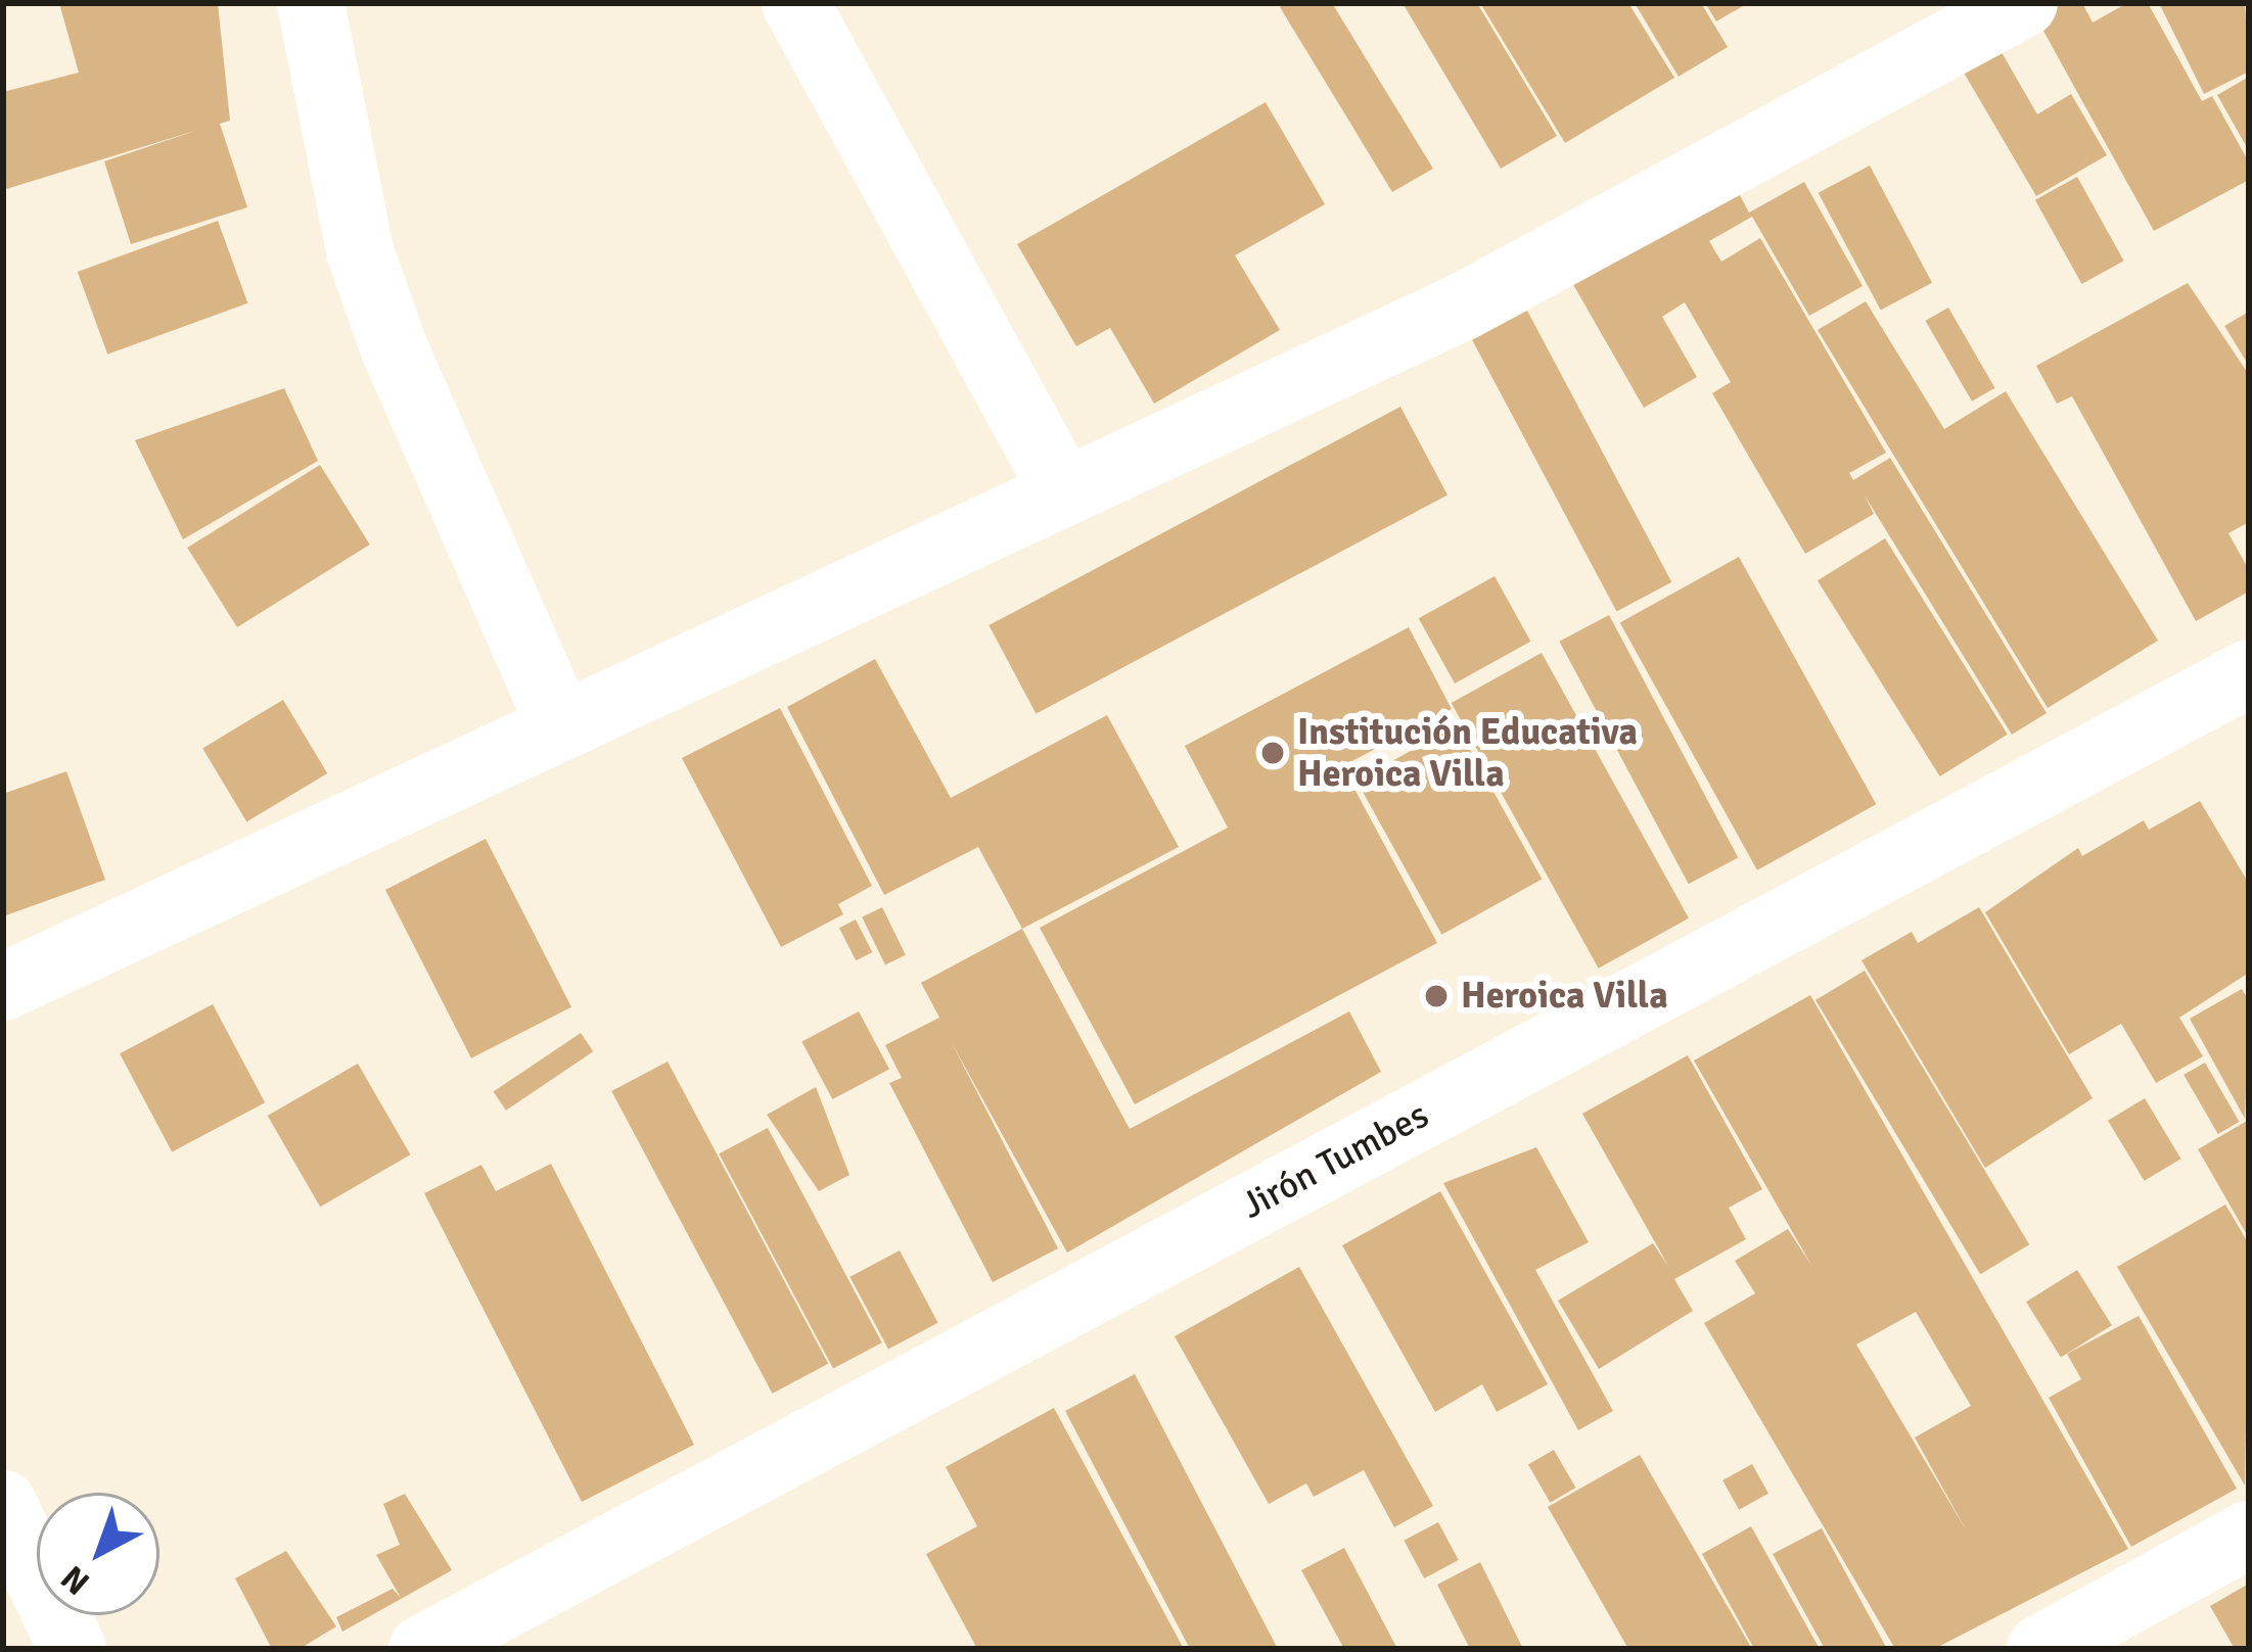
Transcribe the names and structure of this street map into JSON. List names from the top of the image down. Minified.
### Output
{"streets":{"street":["Jirón Tumbes"]},"places":["Institución Educativa Heroica Villa","Heroica Villa"],"north":"bottom left"}
